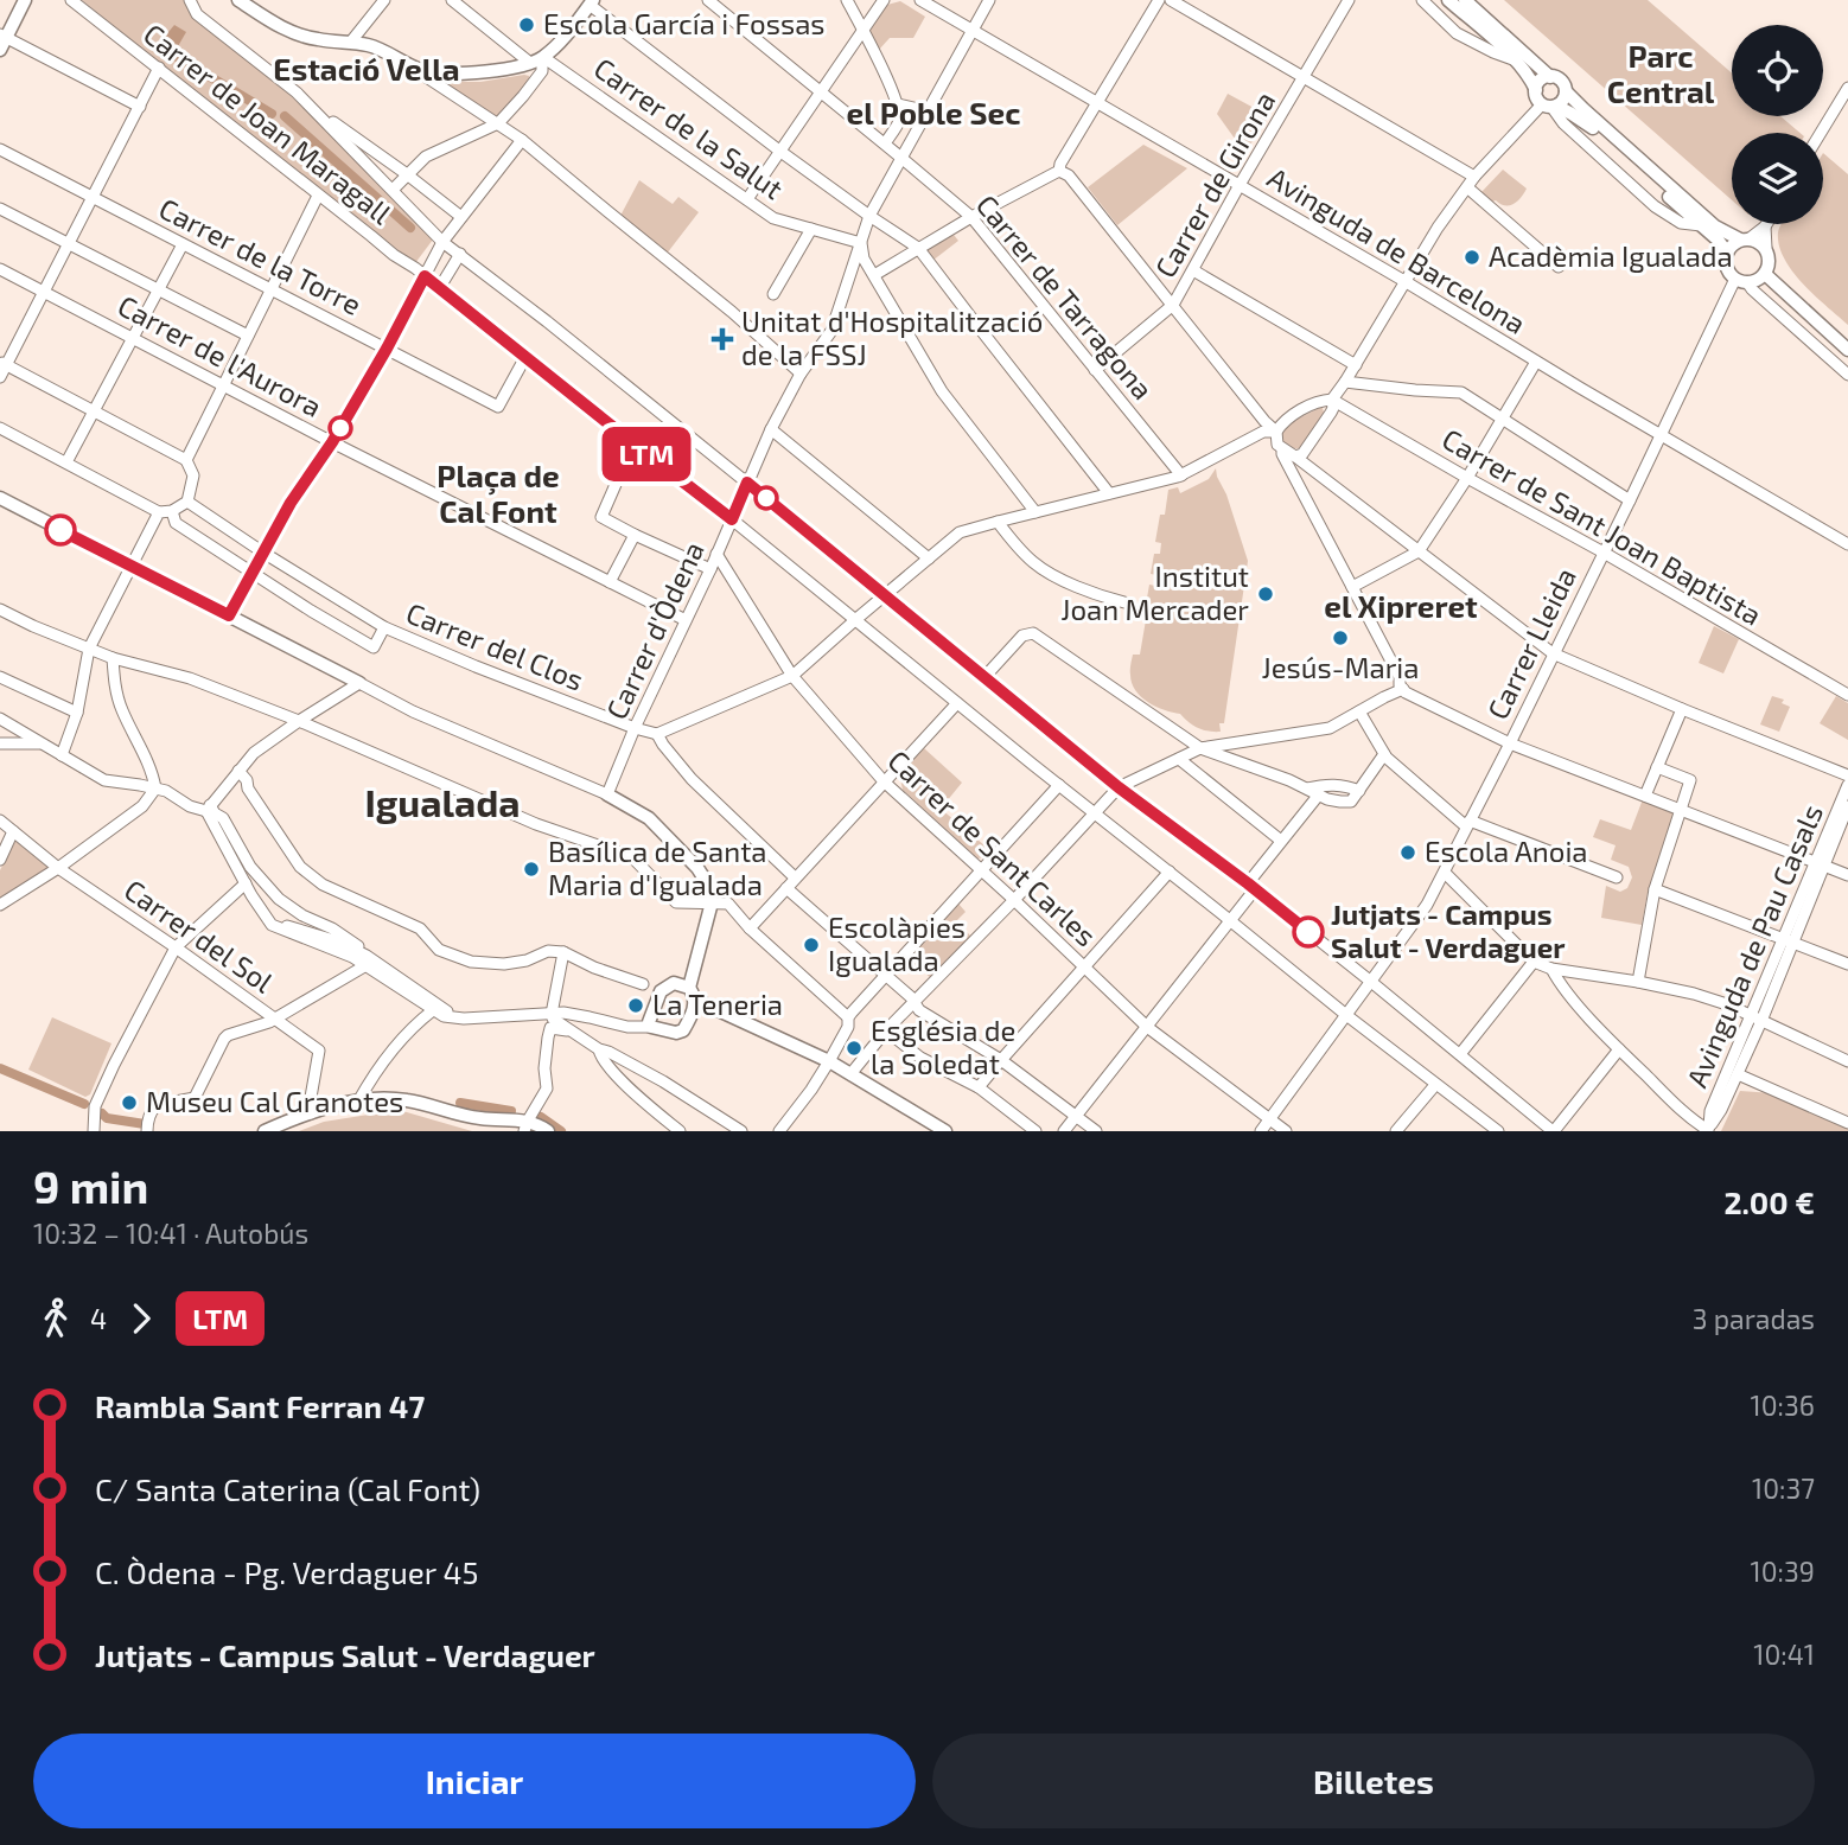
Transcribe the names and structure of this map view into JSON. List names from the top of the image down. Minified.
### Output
{"streets":{"street":["Carrer de Joan Maragall","Carrer de la Salut","Carrer de Girona","Avinguda de Barcelona","Carrer de la Torre","Carrer de Tarragona","Carrer de l'Aurora","Carrer de Sant Joan Baptista","Carrer d'Òdena","Carrer Lleida","Carrer del Clos","Carrer de Sant Carles","Carrer del Sol","Avinguda de Pau Casals"]},"crossings":[["Carrer de Joan Maragall","Carrer de la Torre"],["Carrer de Joan Maragall","Carrer d'Òdena"],["Carrer de Joan Maragall","Carrer Lleida"],["Carrer de la Salut","Carrer d'Òdena"],["Carrer de Girona","Avinguda de Barcelona"],["Carrer de Girona","Carrer de Tarragona"],["Avinguda de Barcelona","Carrer d'Òdena"],["Avinguda de Barcelona","Carrer Lleida"],["Carrer de Tarragona","Carrer d'Òdena"],["Carrer de l'Aurora","Carrer d'Òdena"],["Carrer de Sant Joan Baptista","Carrer Lleida"],["Carrer d'Òdena","Carrer del Clos"],["Carrer d'Òdena","Carrer de Sant Carles"],["Carrer Lleida","Carrer de Sant Carles"]],"districts":["Parc Central","Estació Vella","el Poble Sec","Plaça de Cal Font","el Xipreret","Igualada"],"places":{"other":["Escola García i Fossas","Acadèmia Igualada","Institut Joan Mercader","Jesús-Maria","Escola Anoia","Basílica de Santa Maria d'Igualada","Jutjats - Campus Salut - Verdaguer","Escolàpies Igualada","La Teneria","Església de la Soledat","Museu Cal Granotes"],"health":["Unitat d'Hospitalització de la FSSJ"]},"lines":["bus line LTM"],"page":{"on_map":"LTM","heading":["9 min","10:32 – 10:41 · Autobús","2.00 €"],"legs":["4","LTM","3 paradas"],"list":[{"name":"Rambla Sant Ferran 47","value":"10:36"},{"name":"C/ Santa Caterina (Cal Font)","value":"10:37"},{"name":"C. Òdena - Pg. Verdaguer 45","value":"10:39"},{"name":"Jutjats - Campus Salut - Verdaguer","value":"10:41"}],"buttons":["Iniciar","Billetes"]}}
